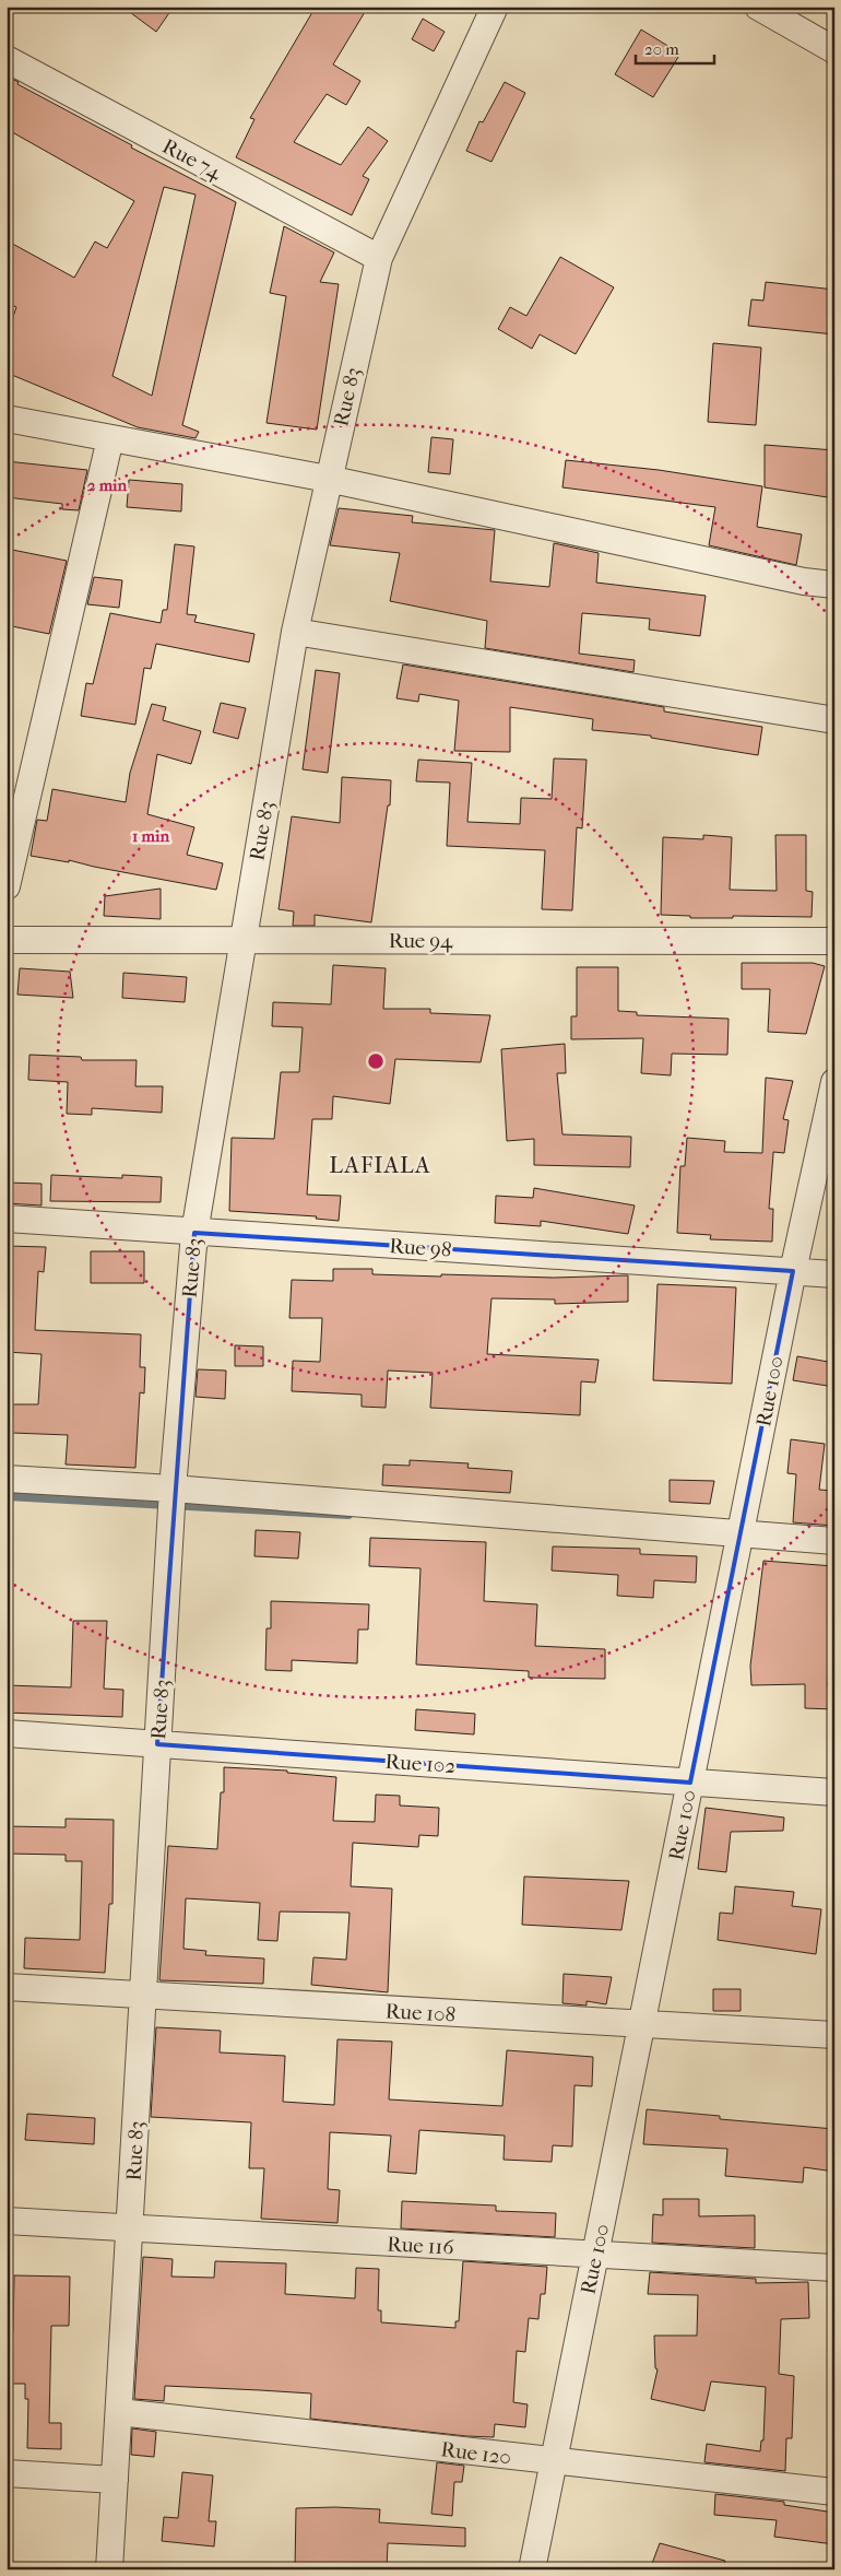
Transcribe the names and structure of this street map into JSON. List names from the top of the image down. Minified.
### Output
{"streets":{"street":["Rue 74","Rue 83","Rue 94","Rue 98","Rue 100","Rue 102","Rue 108","Rue 116","Rue 120"]},"crossings":[["Rue 74","Rue 83"],["Rue 83","Rue 94"],["Rue 83","Rue 98"],["Rue 83","Rue 102"],["Rue 83","Rue 108"],["Rue 83","Rue 116"],["Rue 83","Rue 120"],["Rue 98","Rue 100"],["Rue 100","Rue 102"],["Rue 100","Rue 108"],["Rue 100","Rue 116"],["Rue 100","Rue 120"]],"districts":["LAFIALA"],"scale_bar":"20 m","rings":["2 min","1 min"]}
